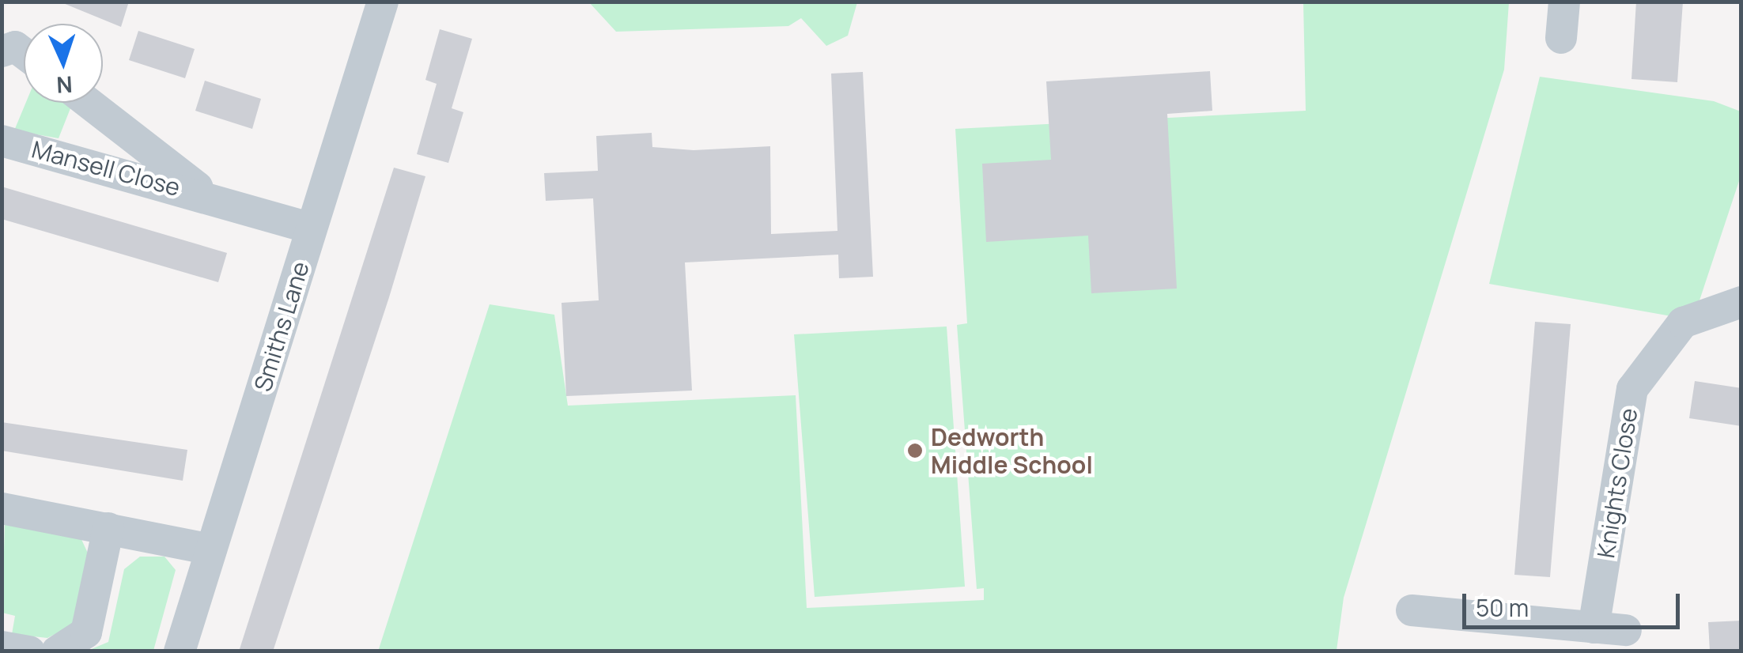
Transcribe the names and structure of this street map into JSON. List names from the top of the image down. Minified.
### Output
{"streets":{"street":["Mansell Close","Smiths Lane","Knights Close"]},"crossings":[["Mansell Close","Smiths Lane"]],"places":["Dedworth Middle School"],"scale_bar":"50 m","north":"bottom"}
